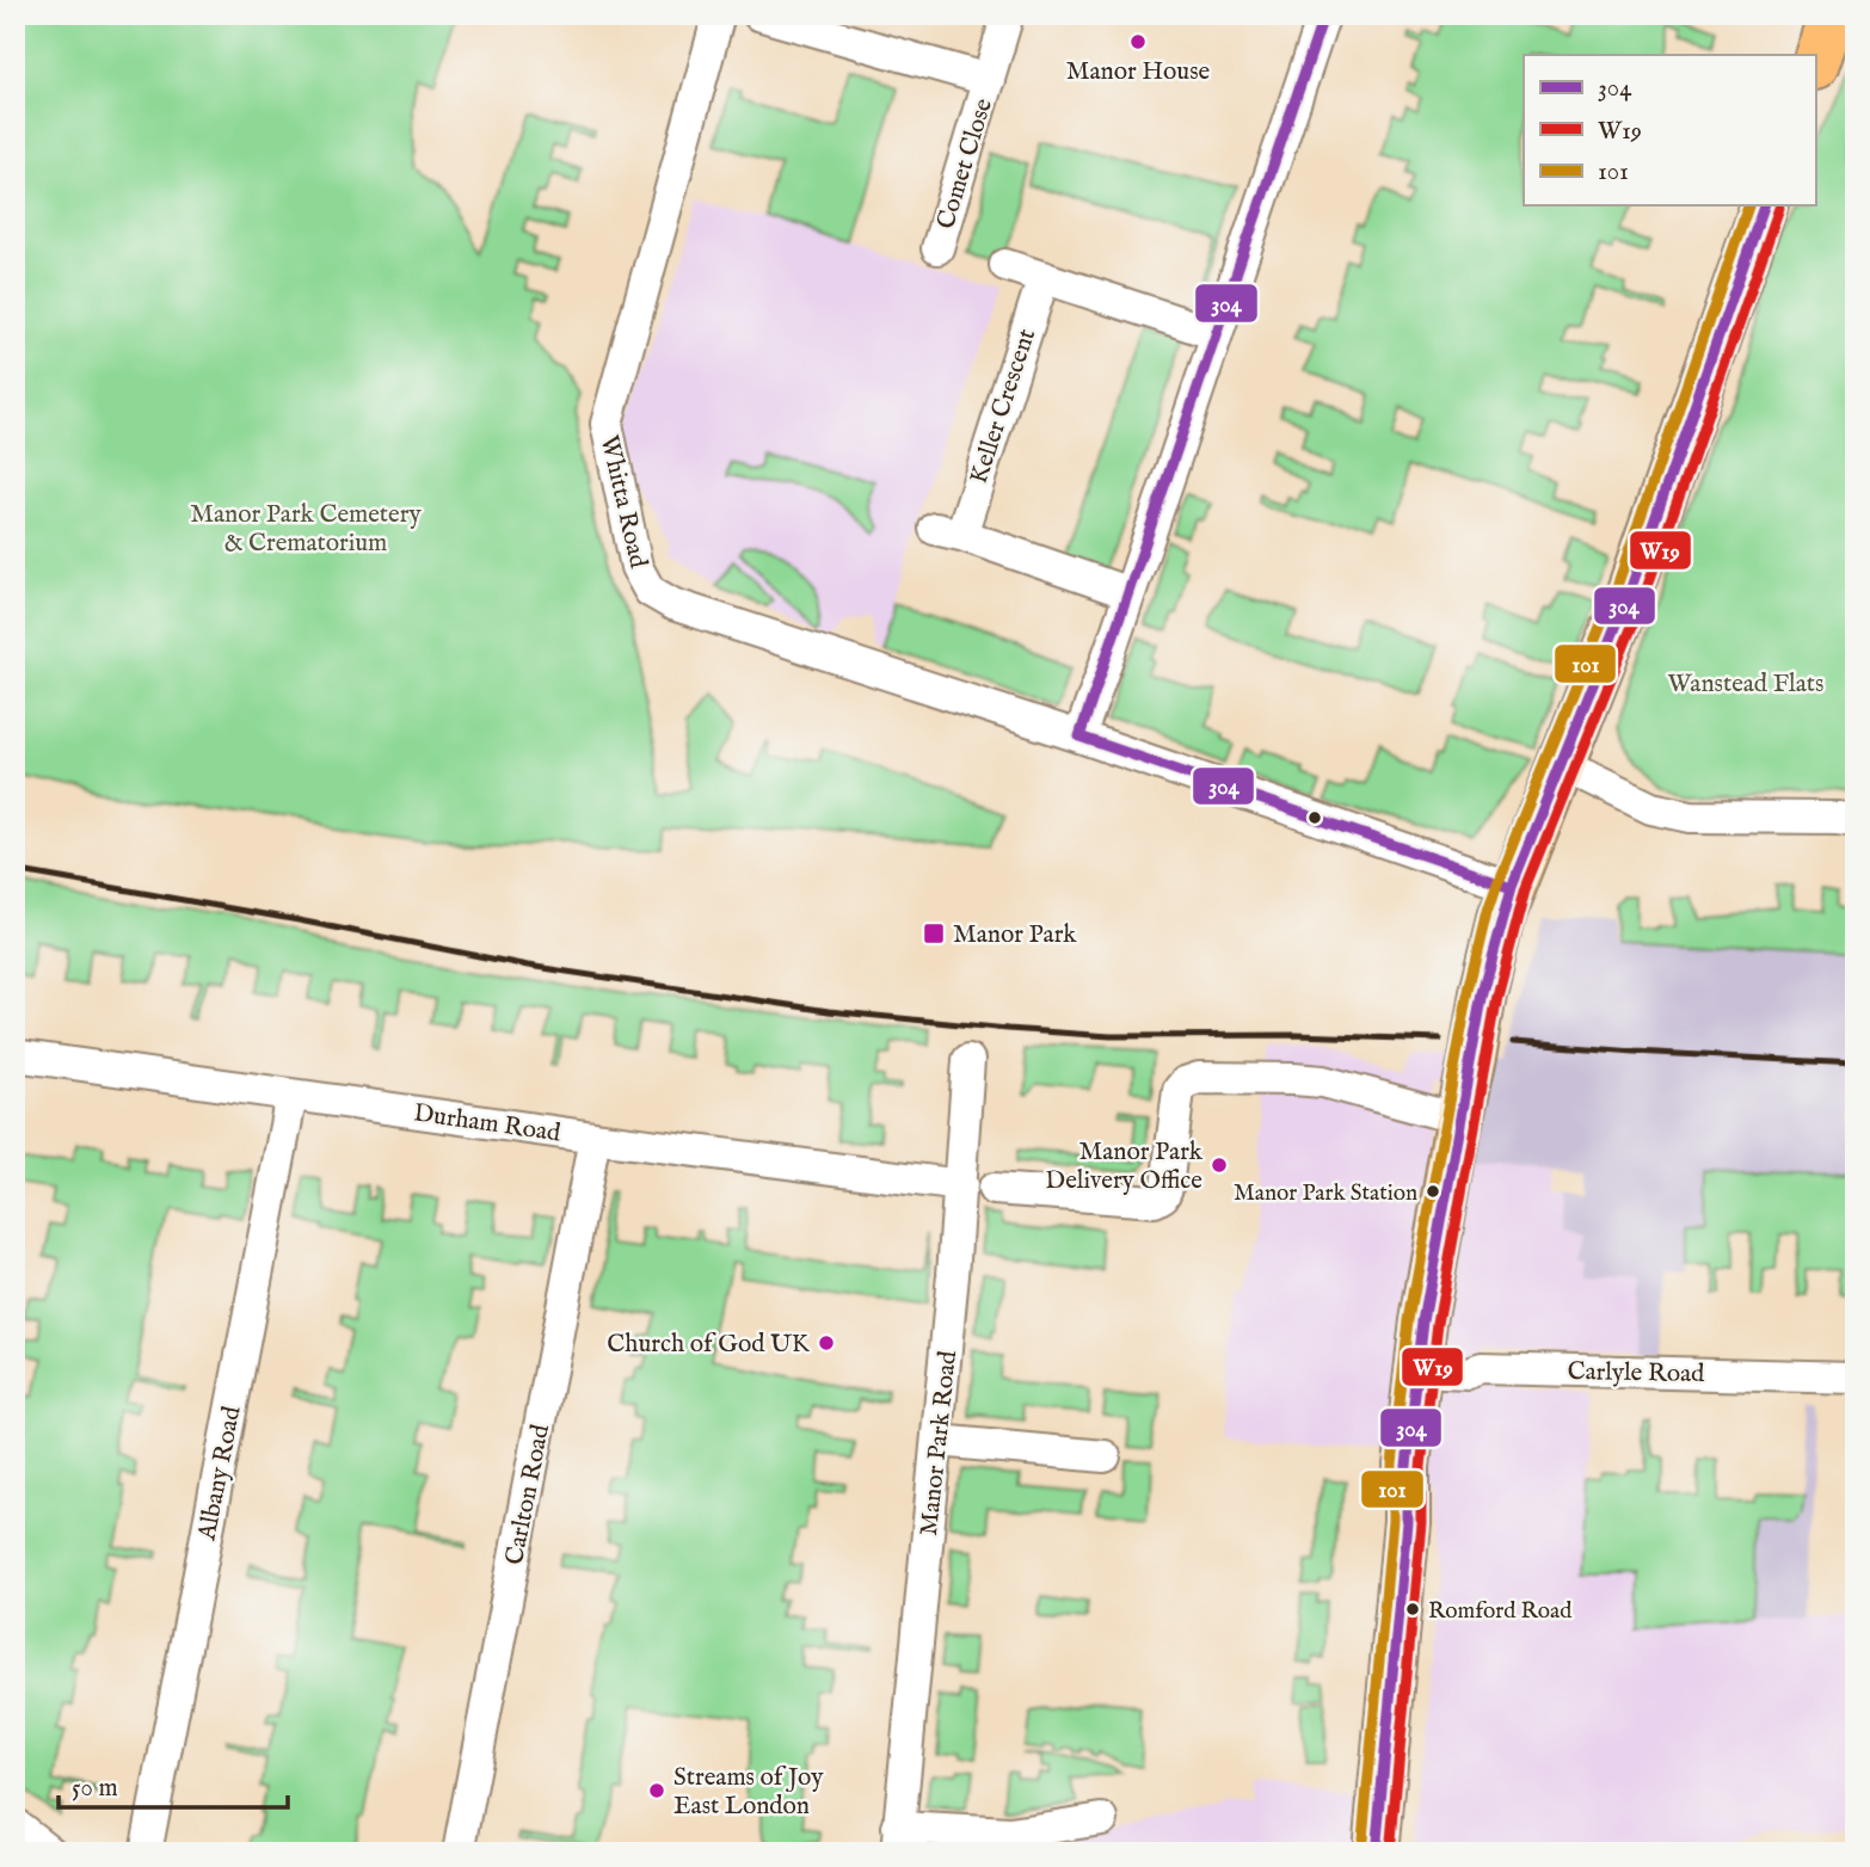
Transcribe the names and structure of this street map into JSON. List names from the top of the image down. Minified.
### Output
{"streets":{"street":["Comet Close","Keller Crescent","Whitta Road","Durham Road","Carlyle Road","Manor Park Road","Albany Road","Carlton Road"]},"crossings":[["Durham Road","Manor Park Road"],["Durham Road","Albany Road"],["Durham Road","Carlton Road"]],"parks":["Manor Park Cemetery & Crematorium","Wanstead Flats"],"places":{"other":["Manor House","Manor Park Delivery Office","Manor Park Station","Church of God UK","Romford Road","Streams of Joy East London"],"transit":["Manor Park"]},"lines":["transit line 304","transit line 101","transit line W19"],"legend":["304","W19","101"],"scale_bar":"50 m"}
